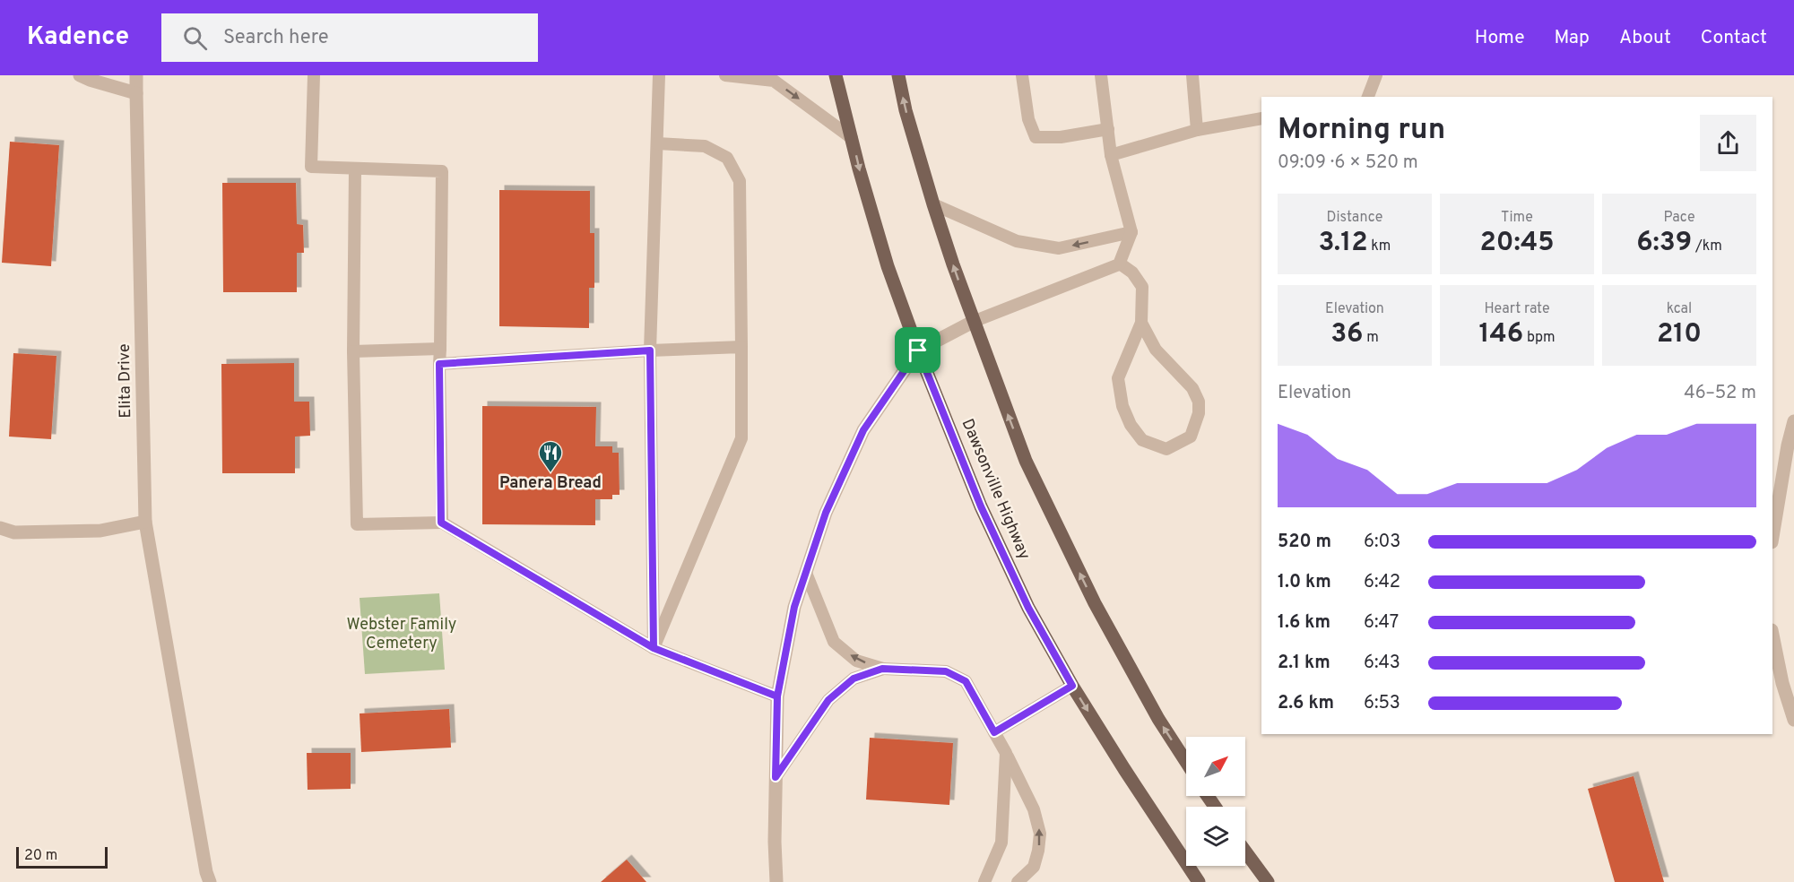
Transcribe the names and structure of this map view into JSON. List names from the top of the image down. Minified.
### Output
{"streets":{"main road":["Dawsonville Highway"],"street":["Elita Drive"]},"parks":["Webster Family Cemetery"],"places":{"restaurant":["Panera Bread"]},"scale_bar":"20 m","north":"top right","page":{"header":"Kadence","search":"Search here","nav":["Home","Map","About","Contact"],"heading":["Morning run","09:09 · 6 × 520 m"],"stats":[["Distance","3.12 km"],["Time","20:45"],["Pace","6:39 /km"],["Elevation","36 m"],["Heart rate","146 bpm"],["kcal","210"]],"chart":["Elevation","46–52 m"],"list":[{"name":"520 m","note":"6:03"},{"name":"1.0 km","note":"6:42"},{"name":"1.6 km","note":"6:47"},{"name":"2.1 km","note":"6:43"},{"name":"2.6 km","note":"6:53"}],"scale":"20 m"}}
